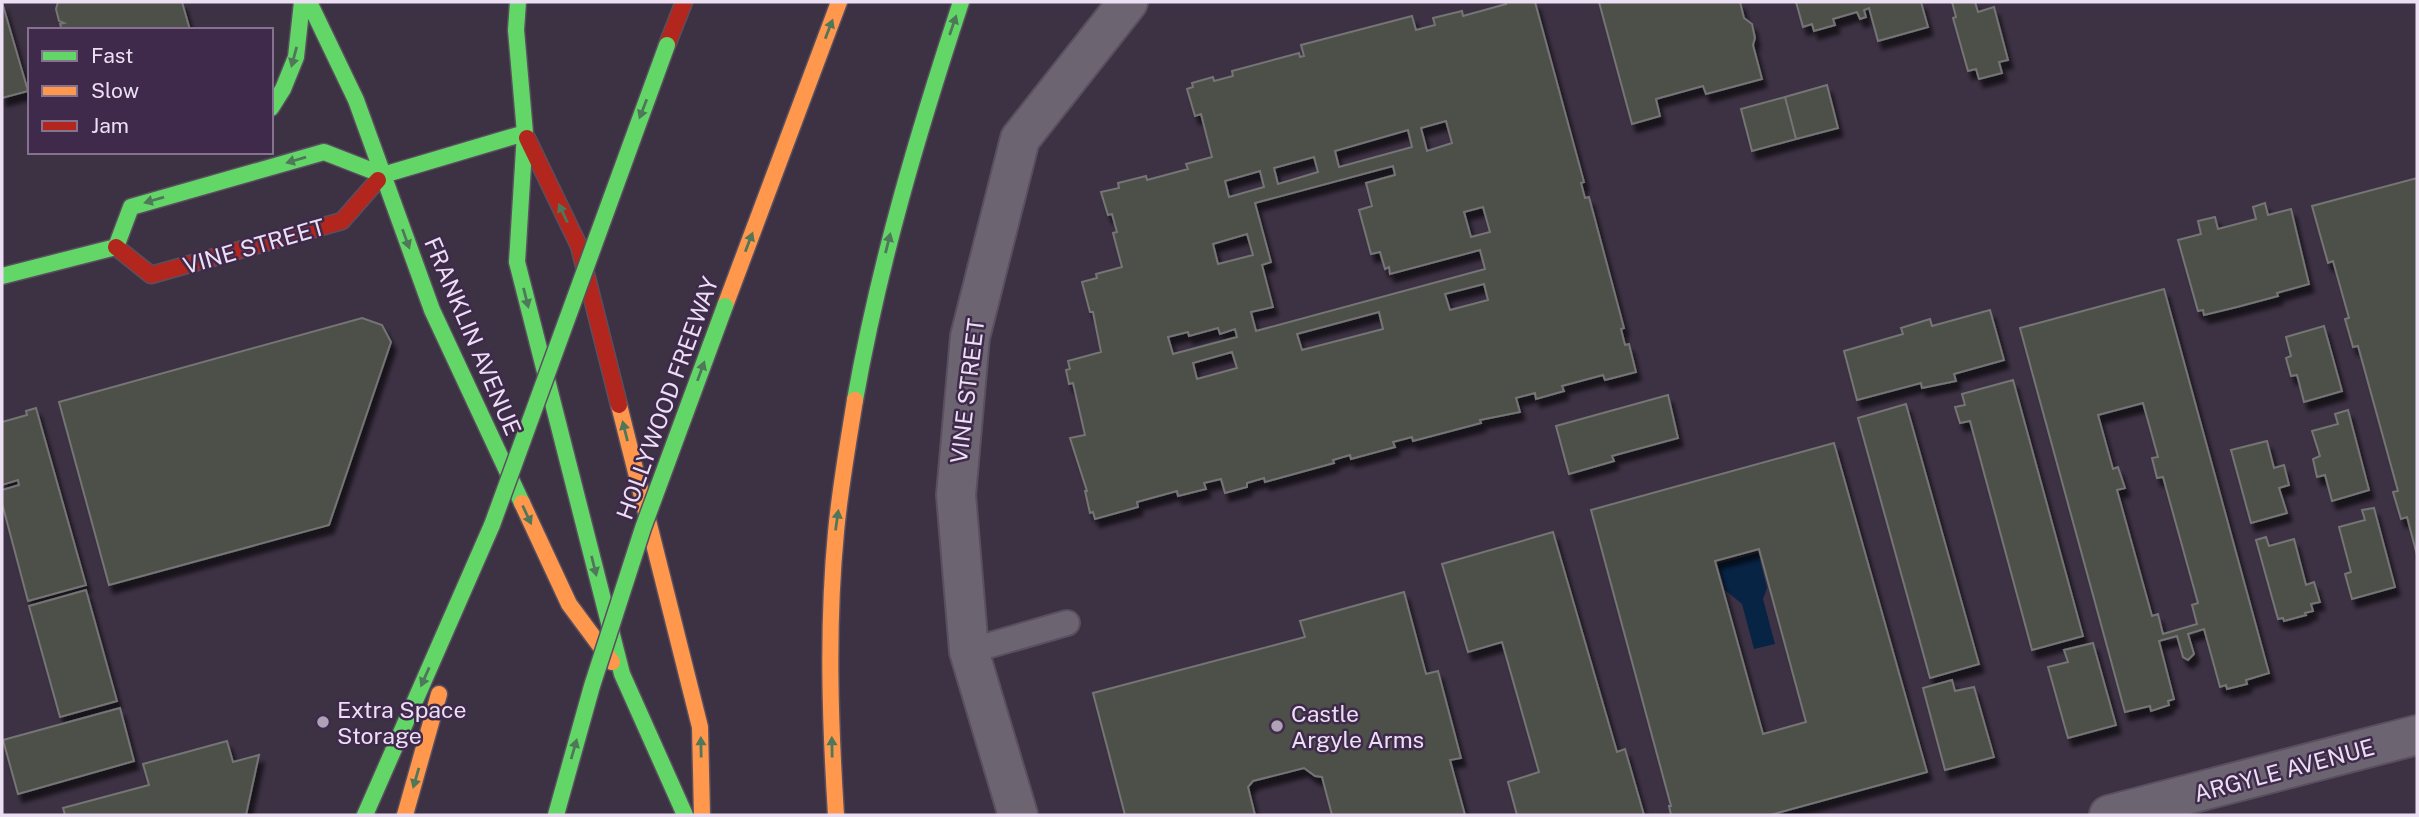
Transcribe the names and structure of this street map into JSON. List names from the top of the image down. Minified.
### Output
{"streets":{"main road":["VINE STREET","FRANKLIN AVENUE","HOLLYWOOD FREEWAY"],"street":["ARGYLE AVENUE"]},"crossings":[["VINE STREET","FRANKLIN AVENUE"]],"places":["Extra Space Storage","Castle Argyle Arms"],"legend":["Fast","Slow","Jam"]}
